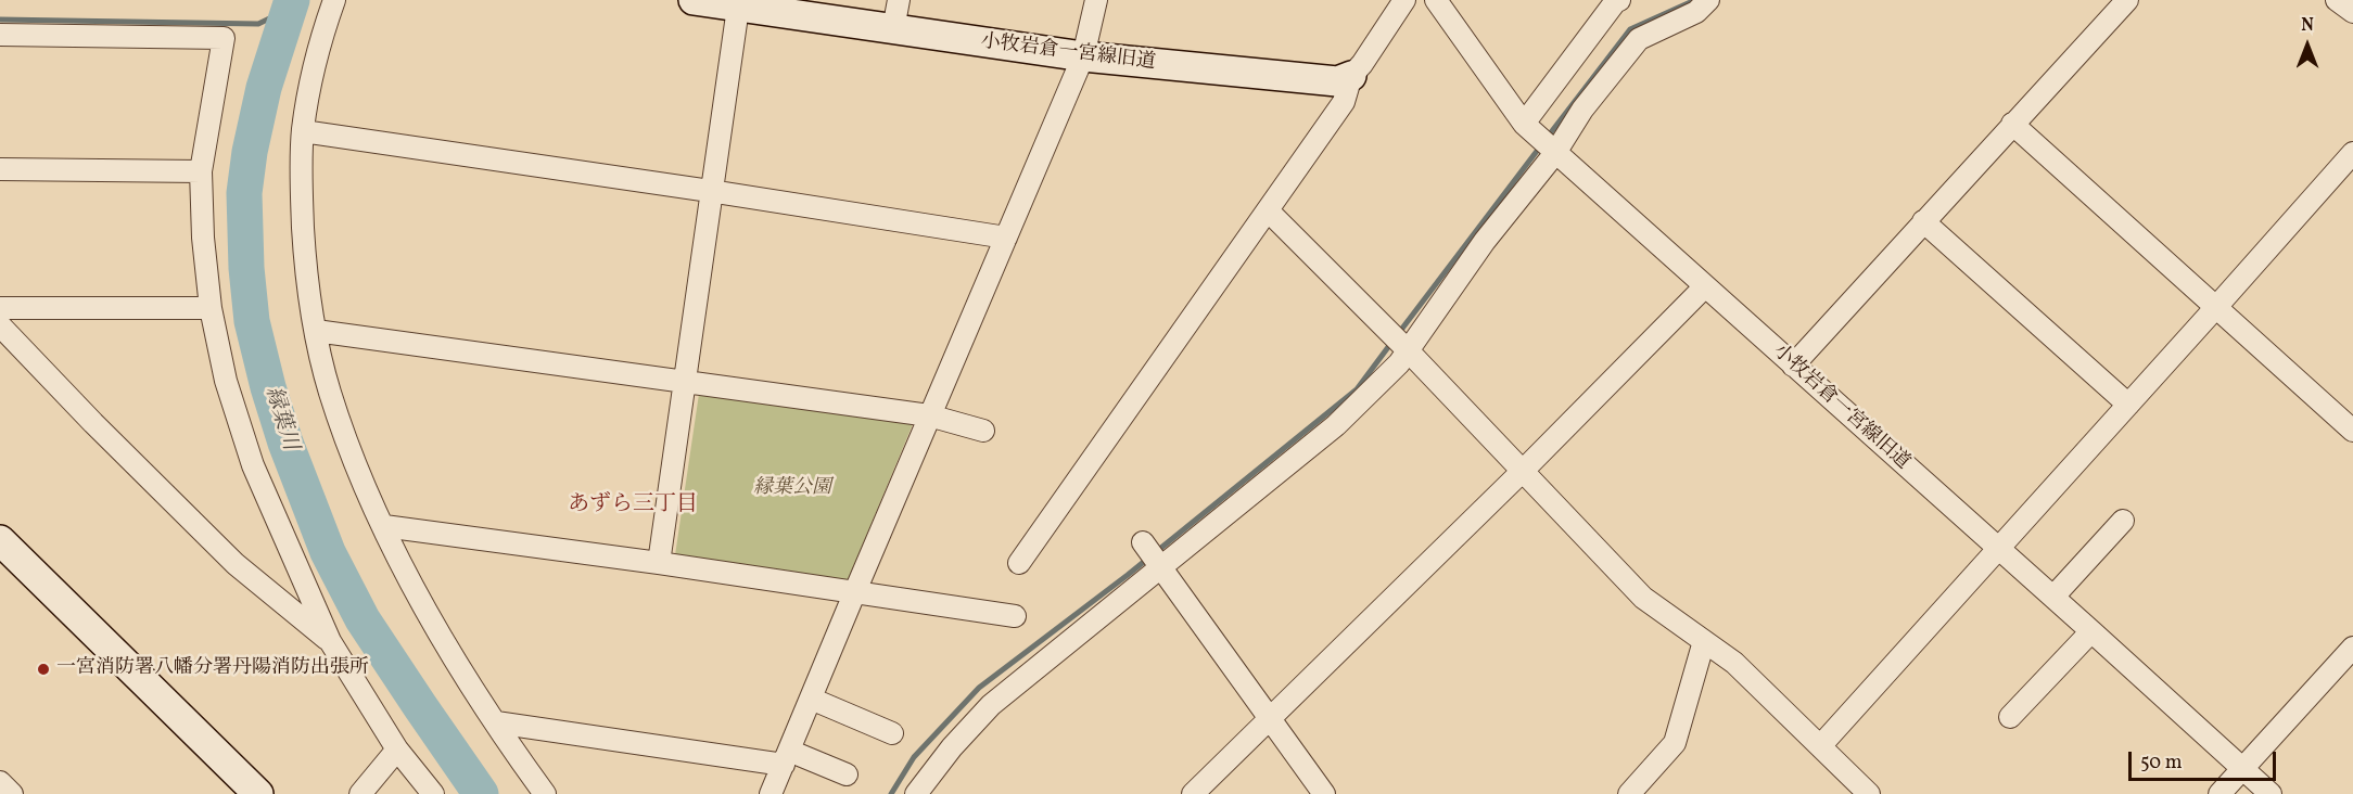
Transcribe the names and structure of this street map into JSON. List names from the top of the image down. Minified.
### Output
{"streets":{"street":["小牧岩倉一宮線旧道"]},"districts":["あずら三丁目"],"water":["縁葉川"],"parks":["縁葉公園"],"places":["一宮消防署八幡分署丹陽消防出張所"],"scale_bar":"50 m","north":"top"}
